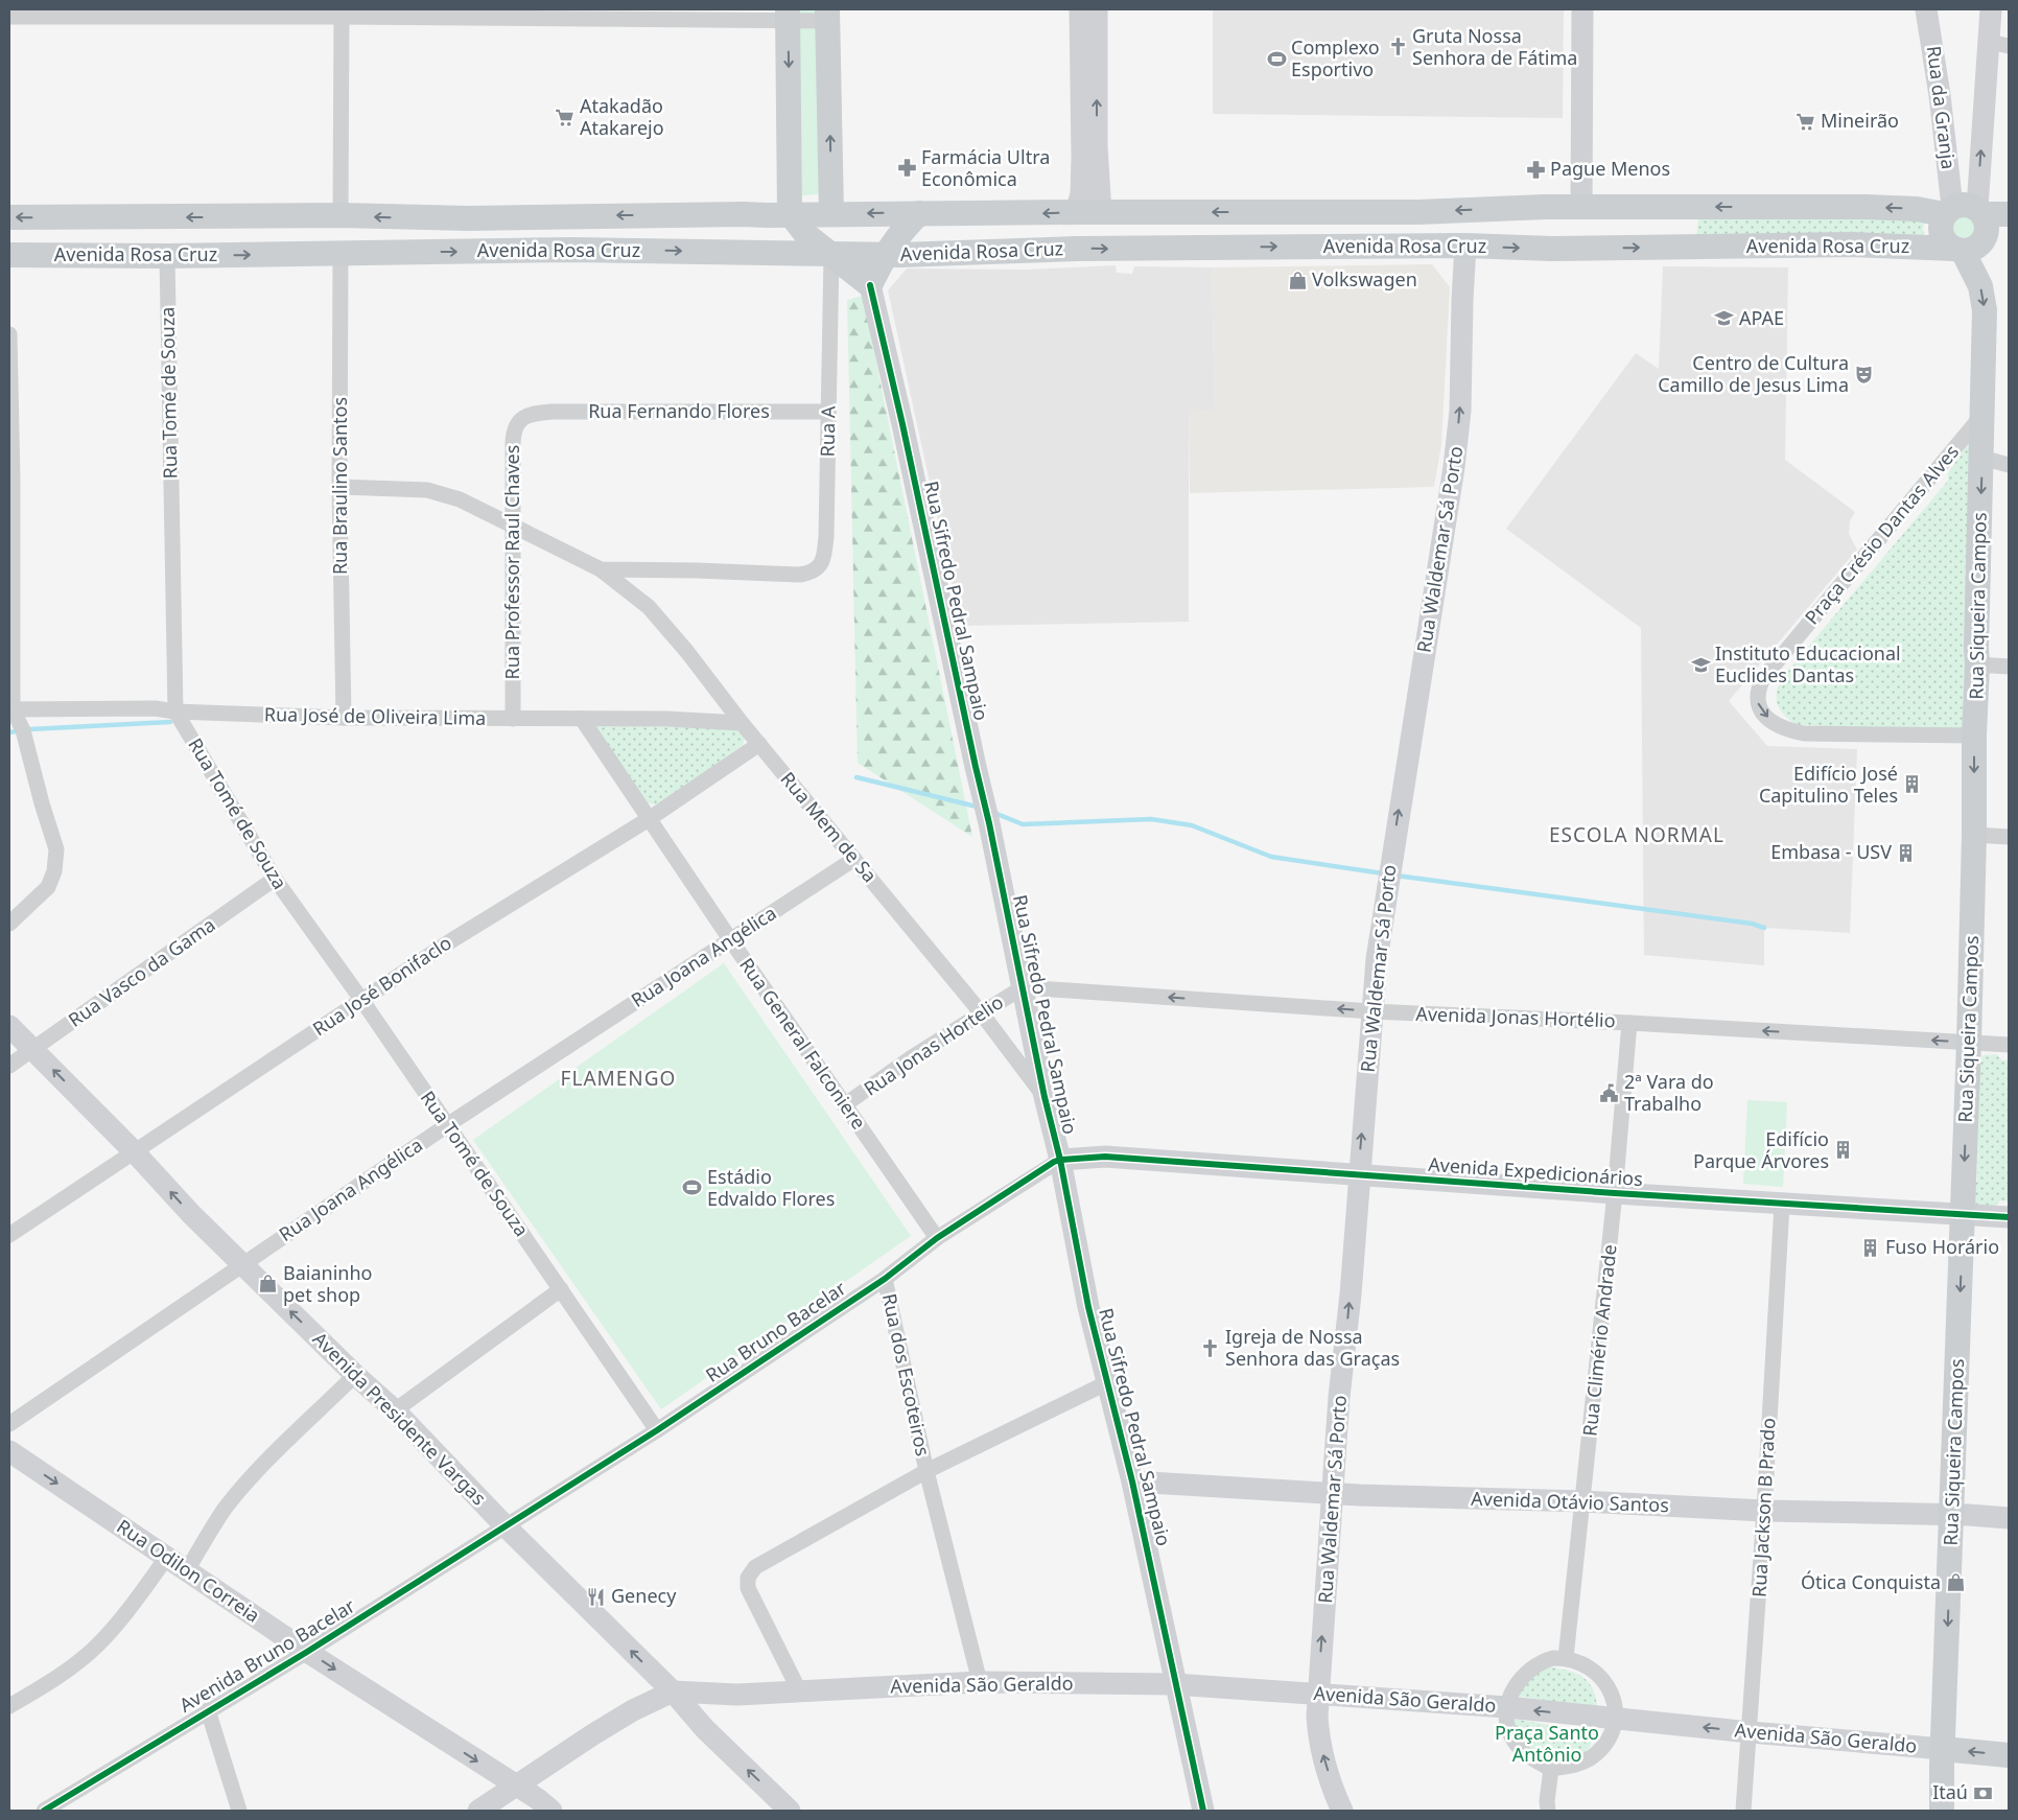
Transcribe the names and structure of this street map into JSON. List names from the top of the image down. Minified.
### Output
{"streets":{"main road":["Avenida Rosa Cruz","Rua Siqueira Campos","Avenida São Geraldo"],"street":["Rua da Granja","Rua Tomé de Souza","Rua Fernando Flores","Rua A","Rua Braulino Santos","Praça Crésio Dantas Alves","Rua Waldemar Sá Porto","Rua Professor Raul Chaves","Rua Sifredo Pedral Sampaio","Rua José de Oliveira Lima","Rua Mem de Sa","Rua Joana Angélica","Rua Vasco da Gama","Rua José Bonifaclo","Avenida Jonas Hortélio","Rua General Falconiere","Rua Jonas Hortelio","Avenida Expedicionários","Rua Bruno Bacelar","Rua Climério Andrade","Rua dos Escoteiros","Avenida Presidente Vargas","Avenida Otávio Santos","Rua Jackson B Prado","Rua Odilon Correia","Avenida Bruno Bacelar"]},"crossings":[["Rua da Granja","Avenida Rosa Cruz"],["Rua da Granja","Rua Siqueira Campos"],["Avenida Rosa Cruz","Rua Tomé de Souza"],["Avenida Rosa Cruz","Rua A"],["Avenida Rosa Cruz","Rua Braulino Santos"],["Avenida Rosa Cruz","Rua Waldemar Sá Porto"],["Avenida Rosa Cruz","Rua Siqueira Campos"],["Rua Tomé de Souza","Rua José de Oliveira Lima"],["Rua Tomé de Souza","Rua Joana Angélica"],["Rua Tomé de Souza","Rua Vasco da Gama"],["Rua Tomé de Souza","Rua José Bonifaclo"],["Rua Tomé de Souza","Rua Bruno Bacelar"],["Rua Fernando Flores","Rua A"],["Rua Fernando Flores","Rua Professor Raul Chaves"],["Rua A","Rua Mem de Sa"],["Rua Braulino Santos","Rua José de Oliveira Lima"],["Praça Crésio Dantas Alves","Rua Siqueira Campos"],["Rua Waldemar Sá Porto","Avenida Jonas Hortélio"],["Rua Waldemar Sá Porto","Avenida Expedicionários"],["Rua Waldemar Sá Porto","Avenida Otávio Santos"],["Rua Waldemar Sá Porto","Avenida São Geraldo"],["Rua Professor Raul Chaves","Rua José de Oliveira Lima"],["Rua Sifredo Pedral Sampaio","Rua Mem de Sa"],["Rua Sifredo Pedral Sampaio","Avenida Jonas Hortélio"],["Rua Sifredo Pedral Sampaio","Rua Jonas Hortelio"],["Rua Sifredo Pedral Sampaio","Avenida Expedicionários"],["Rua Sifredo Pedral Sampaio","Rua Bruno Bacelar"],["Rua Sifredo Pedral Sampaio","Avenida Otávio Santos"],["Rua Sifredo Pedral Sampaio","Avenida São Geraldo"],["Rua Siqueira Campos","Avenida Jonas Hortélio"],["Rua Siqueira Campos","Avenida Expedicionários"],["Rua Siqueira Campos","Avenida Otávio Santos"],["Rua Siqueira Campos","Avenida São Geraldo"],["Rua José de Oliveira Lima","Rua Mem de Sa"],["Rua José de Oliveira Lima","Rua General Falconiere"],["Rua Mem de Sa","Rua Joana Angélica"],["Rua Mem de Sa","Rua José Bonifaclo"],["Rua Mem de Sa","Rua Jonas Hortelio"],["Rua Joana Angélica","Rua General Falconiere"],["Rua Joana Angélica","Avenida Presidente Vargas"],["Rua Vasco da Gama","Avenida Presidente Vargas"],["Rua José Bonifaclo","Rua General Falconiere"],["Rua José Bonifaclo","Avenida Presidente Vargas"],["Avenida Jonas Hortélio","Rua Jonas Hortelio"],["Avenida Jonas Hortélio","Rua Climério Andrade"],["Rua General Falconiere","Rua Jonas Hortelio"],["Rua General Falconiere","Rua Bruno Bacelar"],["Avenida Expedicionários","Rua Bruno Bacelar"],["Avenida Expedicionários","Rua Climério Andrade"],["Avenida Expedicionários","Rua Jackson B Prado"],["Rua Bruno Bacelar","Rua dos Escoteiros"],["Rua Bruno Bacelar","Avenida Presidente Vargas"],["Rua Bruno Bacelar","Avenida Bruno Bacelar"],["Rua Climério Andrade","Avenida Otávio Santos"],["Rua dos Escoteiros","Avenida São Geraldo"],["Avenida Presidente Vargas","Avenida Bruno Bacelar"],["Avenida Presidente Vargas","Avenida São Geraldo"],["Avenida Otávio Santos","Rua Jackson B Prado"],["Rua Jackson B Prado","Avenida São Geraldo"],["Rua Odilon Correia","Avenida Bruno Bacelar"],["Rua Odilon Correia","Avenida São Geraldo"]],"one_way":["Rua Waldemar Sá Porto","Rua Siqueira Campos","Avenida Jonas Hortélio","Avenida Presidente Vargas","Rua Odilon Correia"],"districts":["ESCOLA NORMAL","FLAMENGO"],"parks":["Praça Santo Antônio"],"places":{"church":["Gruta Nossa Senhora de Fátima","Igreja de Nossa Senhora das Graças"],"sports":["Complexo Esportivo","Estádio Edvaldo Flores"],"supermarket":["Atakadão Atakarejo","Mineirão"],"pharmacy":["Farmácia Ultra Econômica","Pague Menos"],"shop":["Volkswagen","Baianinho pet shop","Ótica Conquista"],"school or university":["APAE","Instituto Educacional Euclides Dantas"],"theatre":["Centro de Cultura Camillo de Jesus Lima"],"building":["Edifício José Capitulino Teles","Embasa - USV","Edifício Parque Árvores","Fuso Horário"],"public building":["2ª Vara do Trabalho"],"restaurant":["Genecy"],"bank":["Itaú"]}}
